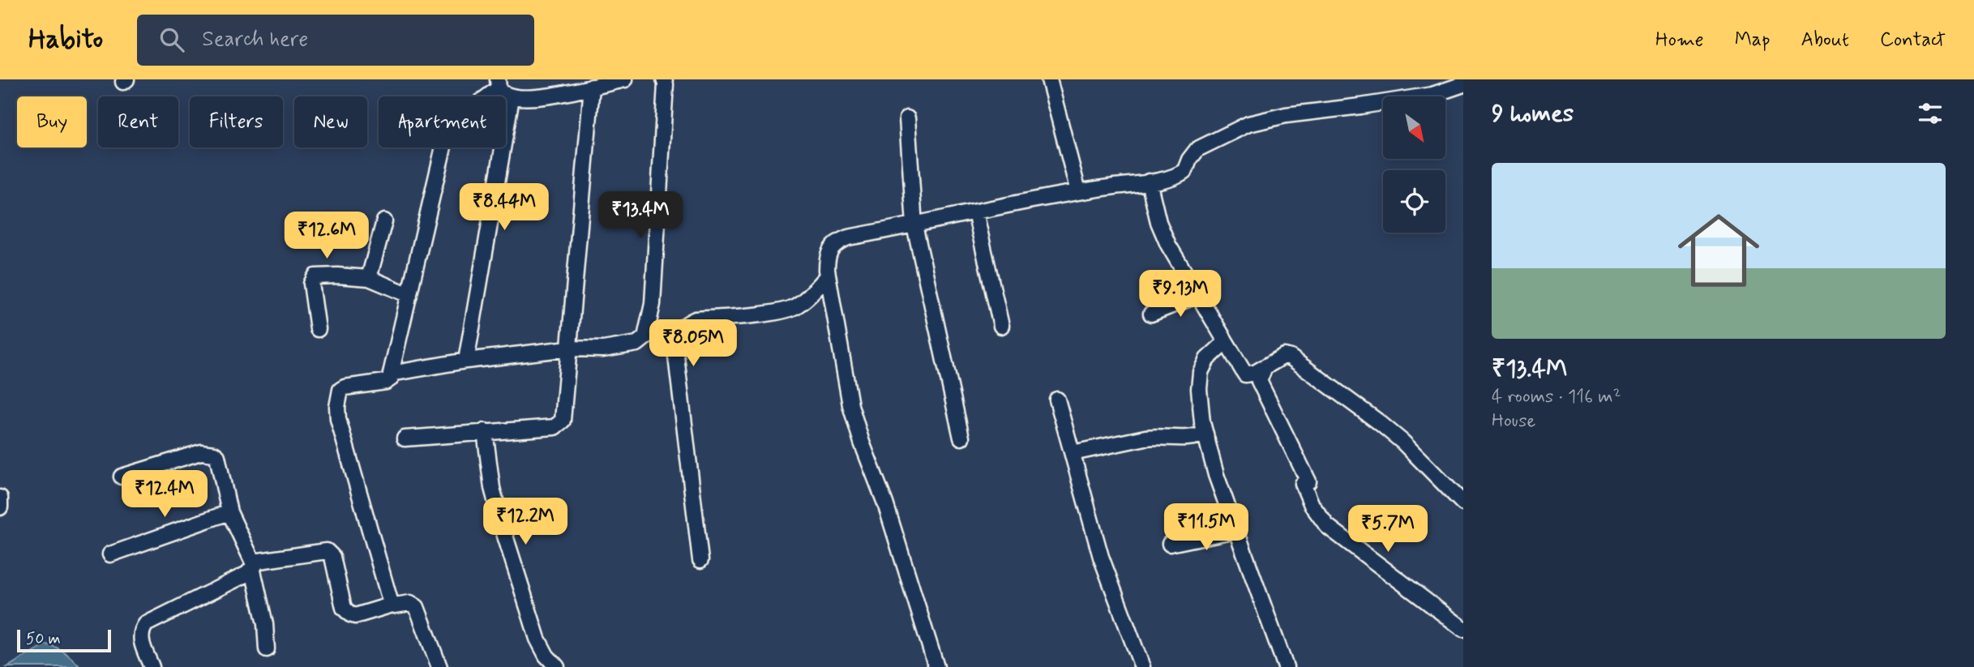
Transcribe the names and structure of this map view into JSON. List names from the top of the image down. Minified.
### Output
{"scale_bar":"50 m","north":"bottom right","page":{"header":"Habito","search":"Search here","nav":["Home","Map","About","Contact"],"heading":"9 homes","chip":["Buy","Rent","Filters","New","Apartment"],"list":[{"name":"₹13.4M","note":"4 rooms · 116 m² · House"}],"price":["₹8.44M","₹13.4M","₹12.6M","₹9.13M","₹8.05M","₹12.4M","₹12.2M","₹11.5M","₹5.7M"],"scale":"50 m"}}
